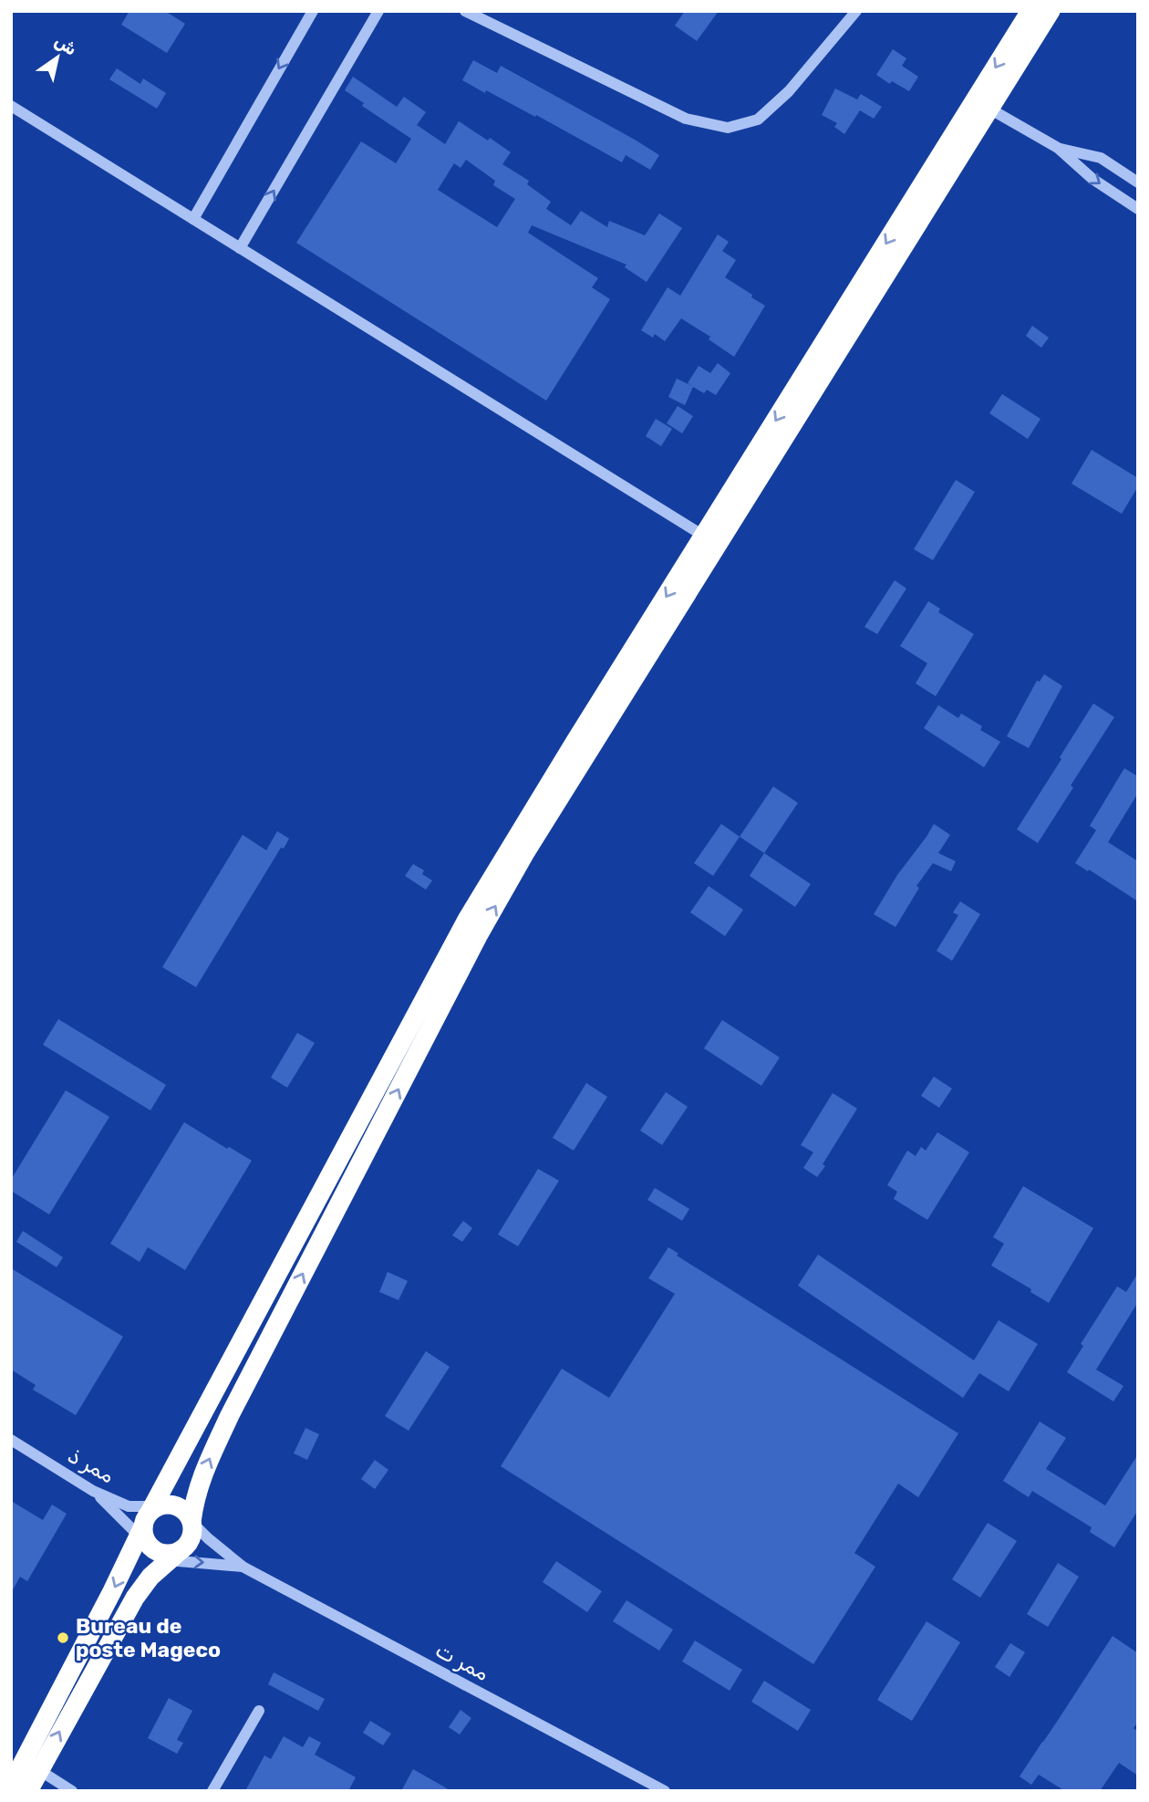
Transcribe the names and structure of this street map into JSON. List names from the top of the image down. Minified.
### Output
{"streets":{"street":["ممر ذ","ممر ت"]},"crossings":[["ممر ذ","ممر ت"]],"places":["Bureau de poste Mageco"],"north":"top right"}
